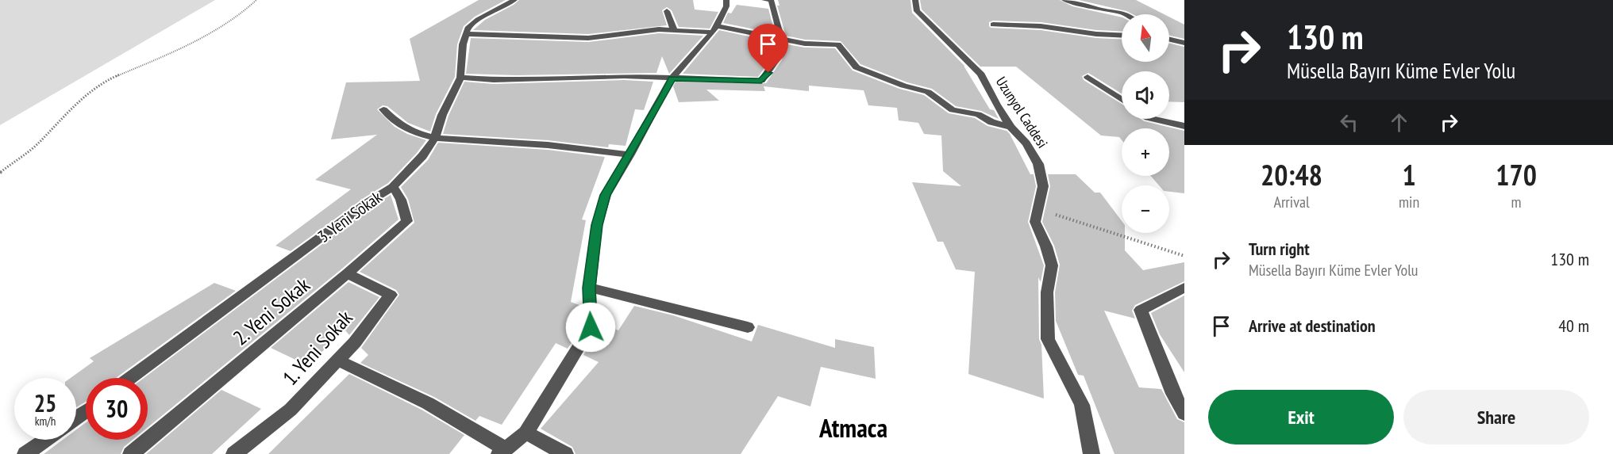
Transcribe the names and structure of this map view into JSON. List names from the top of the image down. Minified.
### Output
{"streets":{"street":["Uzunyol Caddesi","3. Yeni Sokak","2. Yeni Sokak","1. Yeni Sokak"]},"crossings":[["3. Yeni Sokak","2. Yeni Sokak"],["2. Yeni Sokak","1. Yeni Sokak"]],"districts":["Atmaca"],"north":"top","page":{"turn":["130 m","Müsella Bayırı Küme Evler Yolu"],"map_buttons":["+","−"],"eta":["20:48","Arrival","1","min","170","m"],"list":[{"name":"Turn right","note":"Müsella Bayırı Küme Evler Yolu","value":"130 m"},{"name":"Arrive at destination","value":"40 m"}],"speed":"25 km/h","limit":"30","buttons":["Exit","Share"]}}
